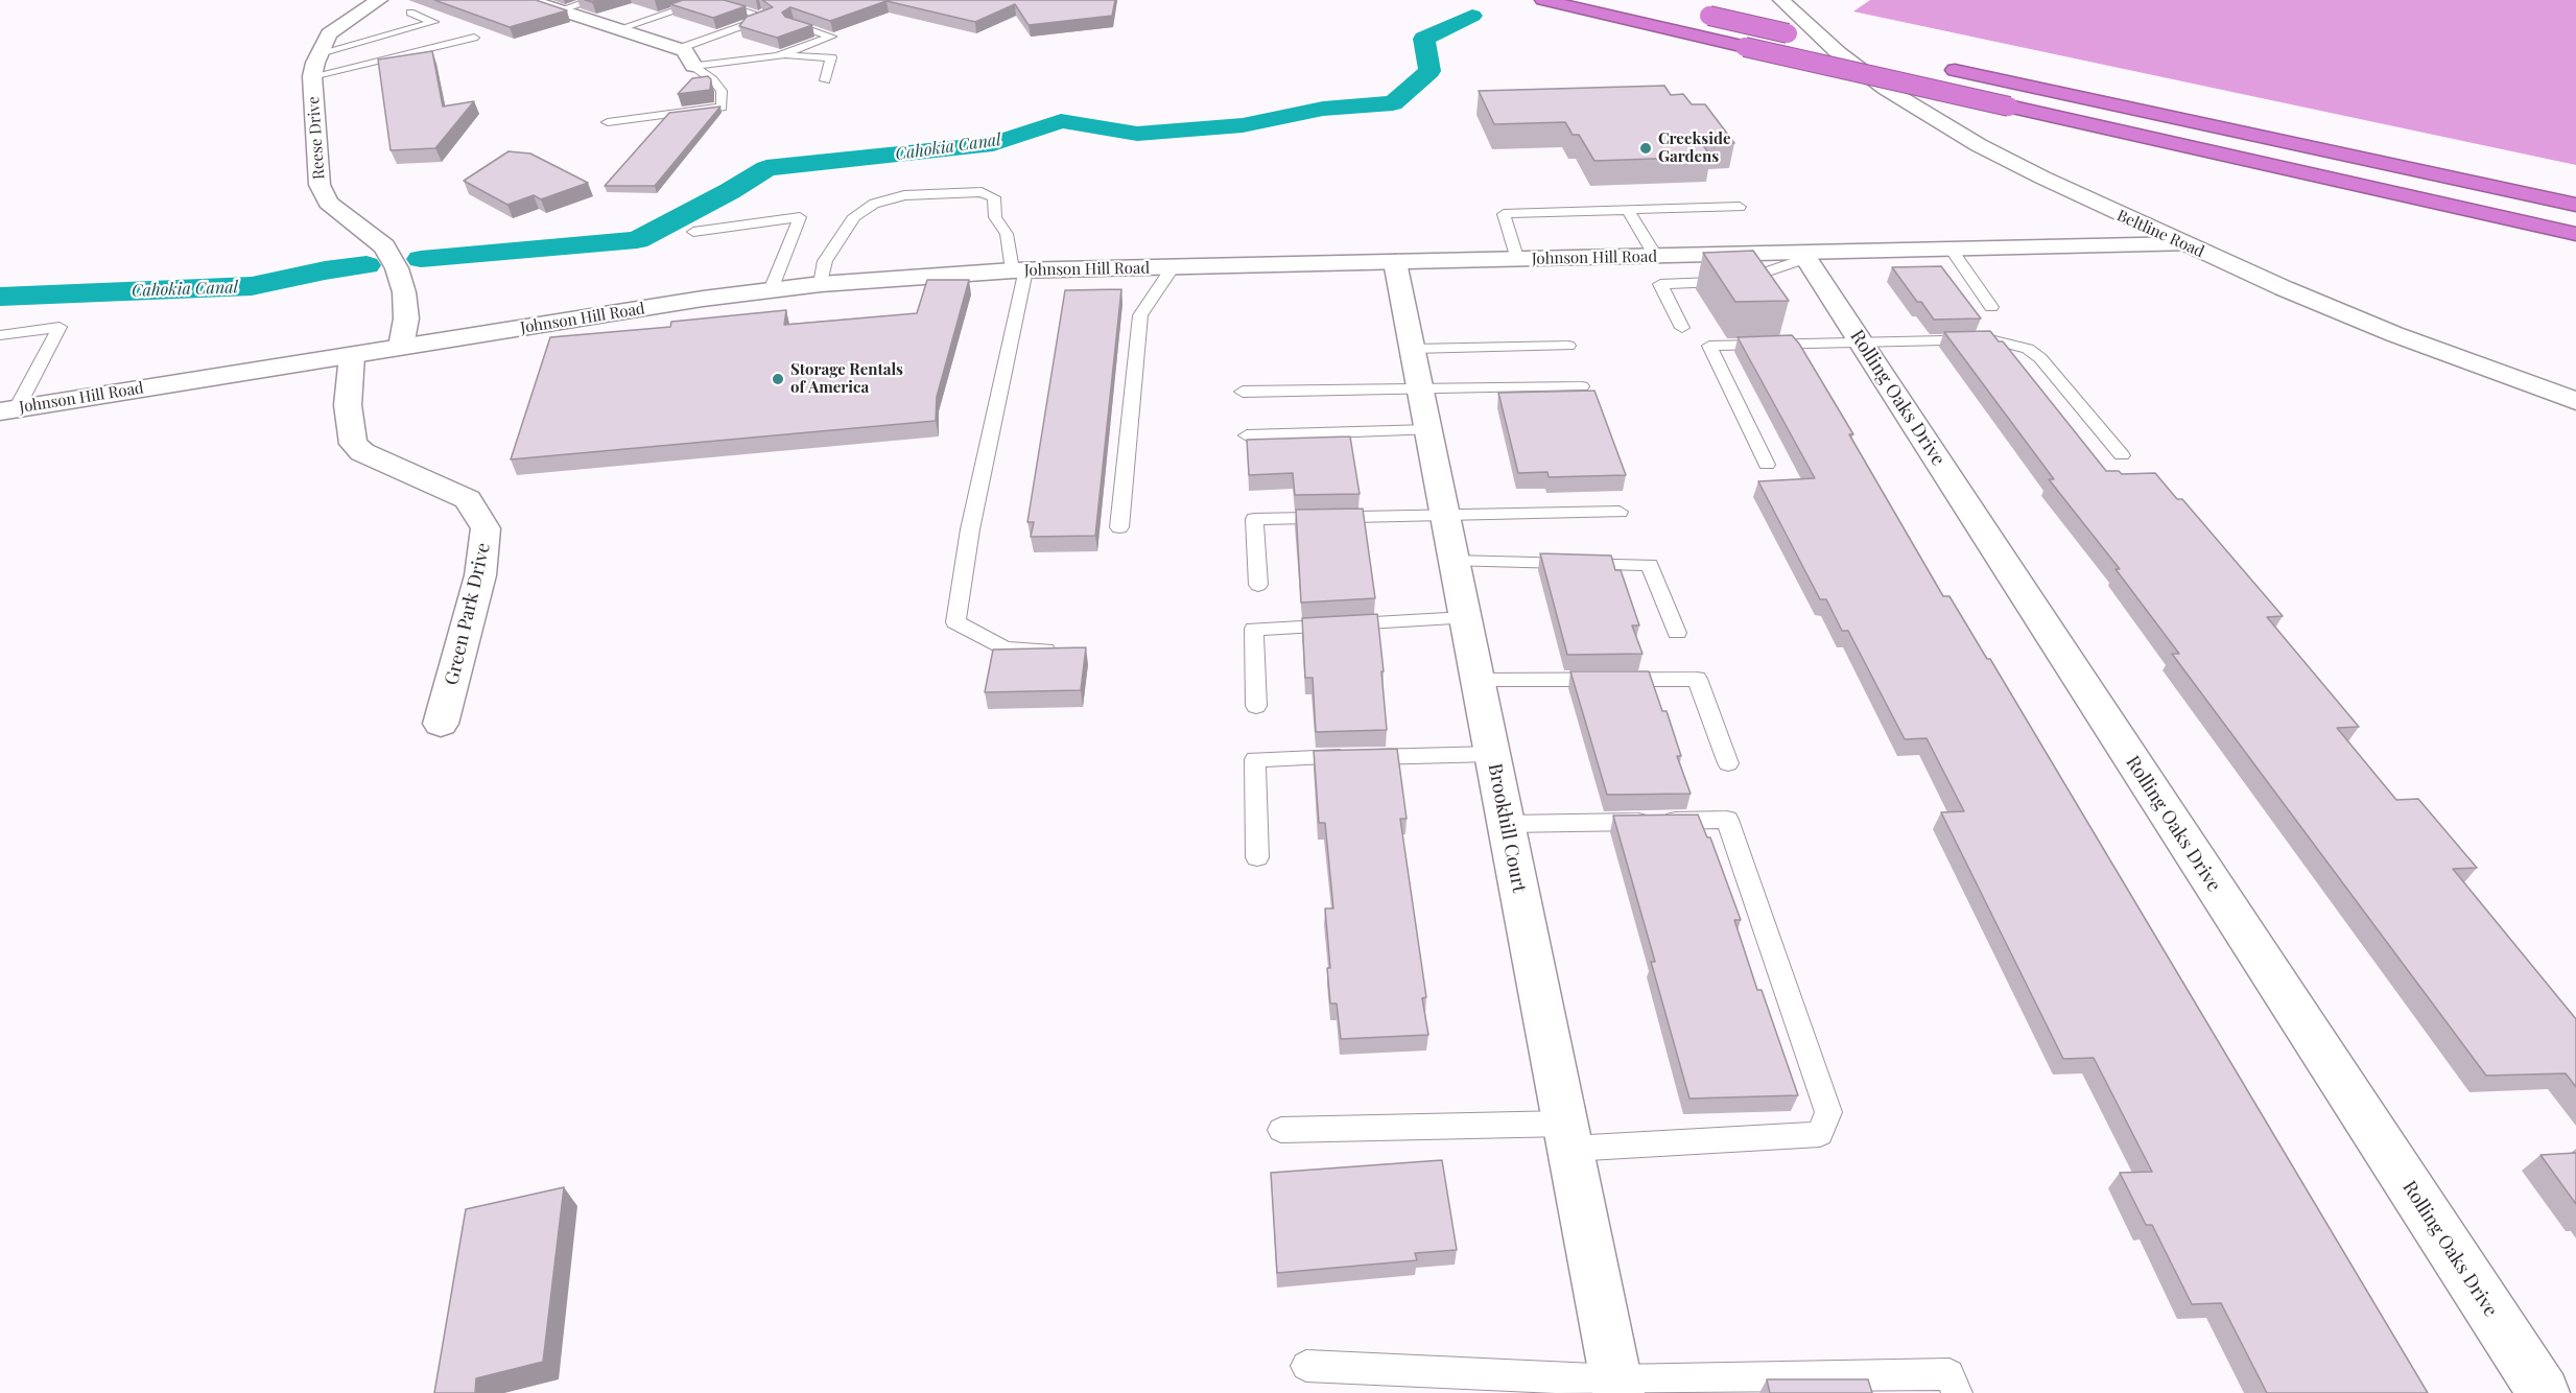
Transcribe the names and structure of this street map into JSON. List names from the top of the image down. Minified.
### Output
{"streets":{"street":["Reese Drive","Beltline Road","Johnson Hill Road","Rolling Oaks Drive","Green Park Drive","Brookhill Court"]},"crossings":[["Reese Drive","Johnson Hill Road"],["Beltline Road","Johnson Hill Road"],["Johnson Hill Road","Rolling Oaks Drive"],["Johnson Hill Road","Green Park Drive"],["Johnson Hill Road","Brookhill Court"]],"water":["Cahokia Canal"],"places":["Creekside Gardens","Storage Rentals of America"]}
